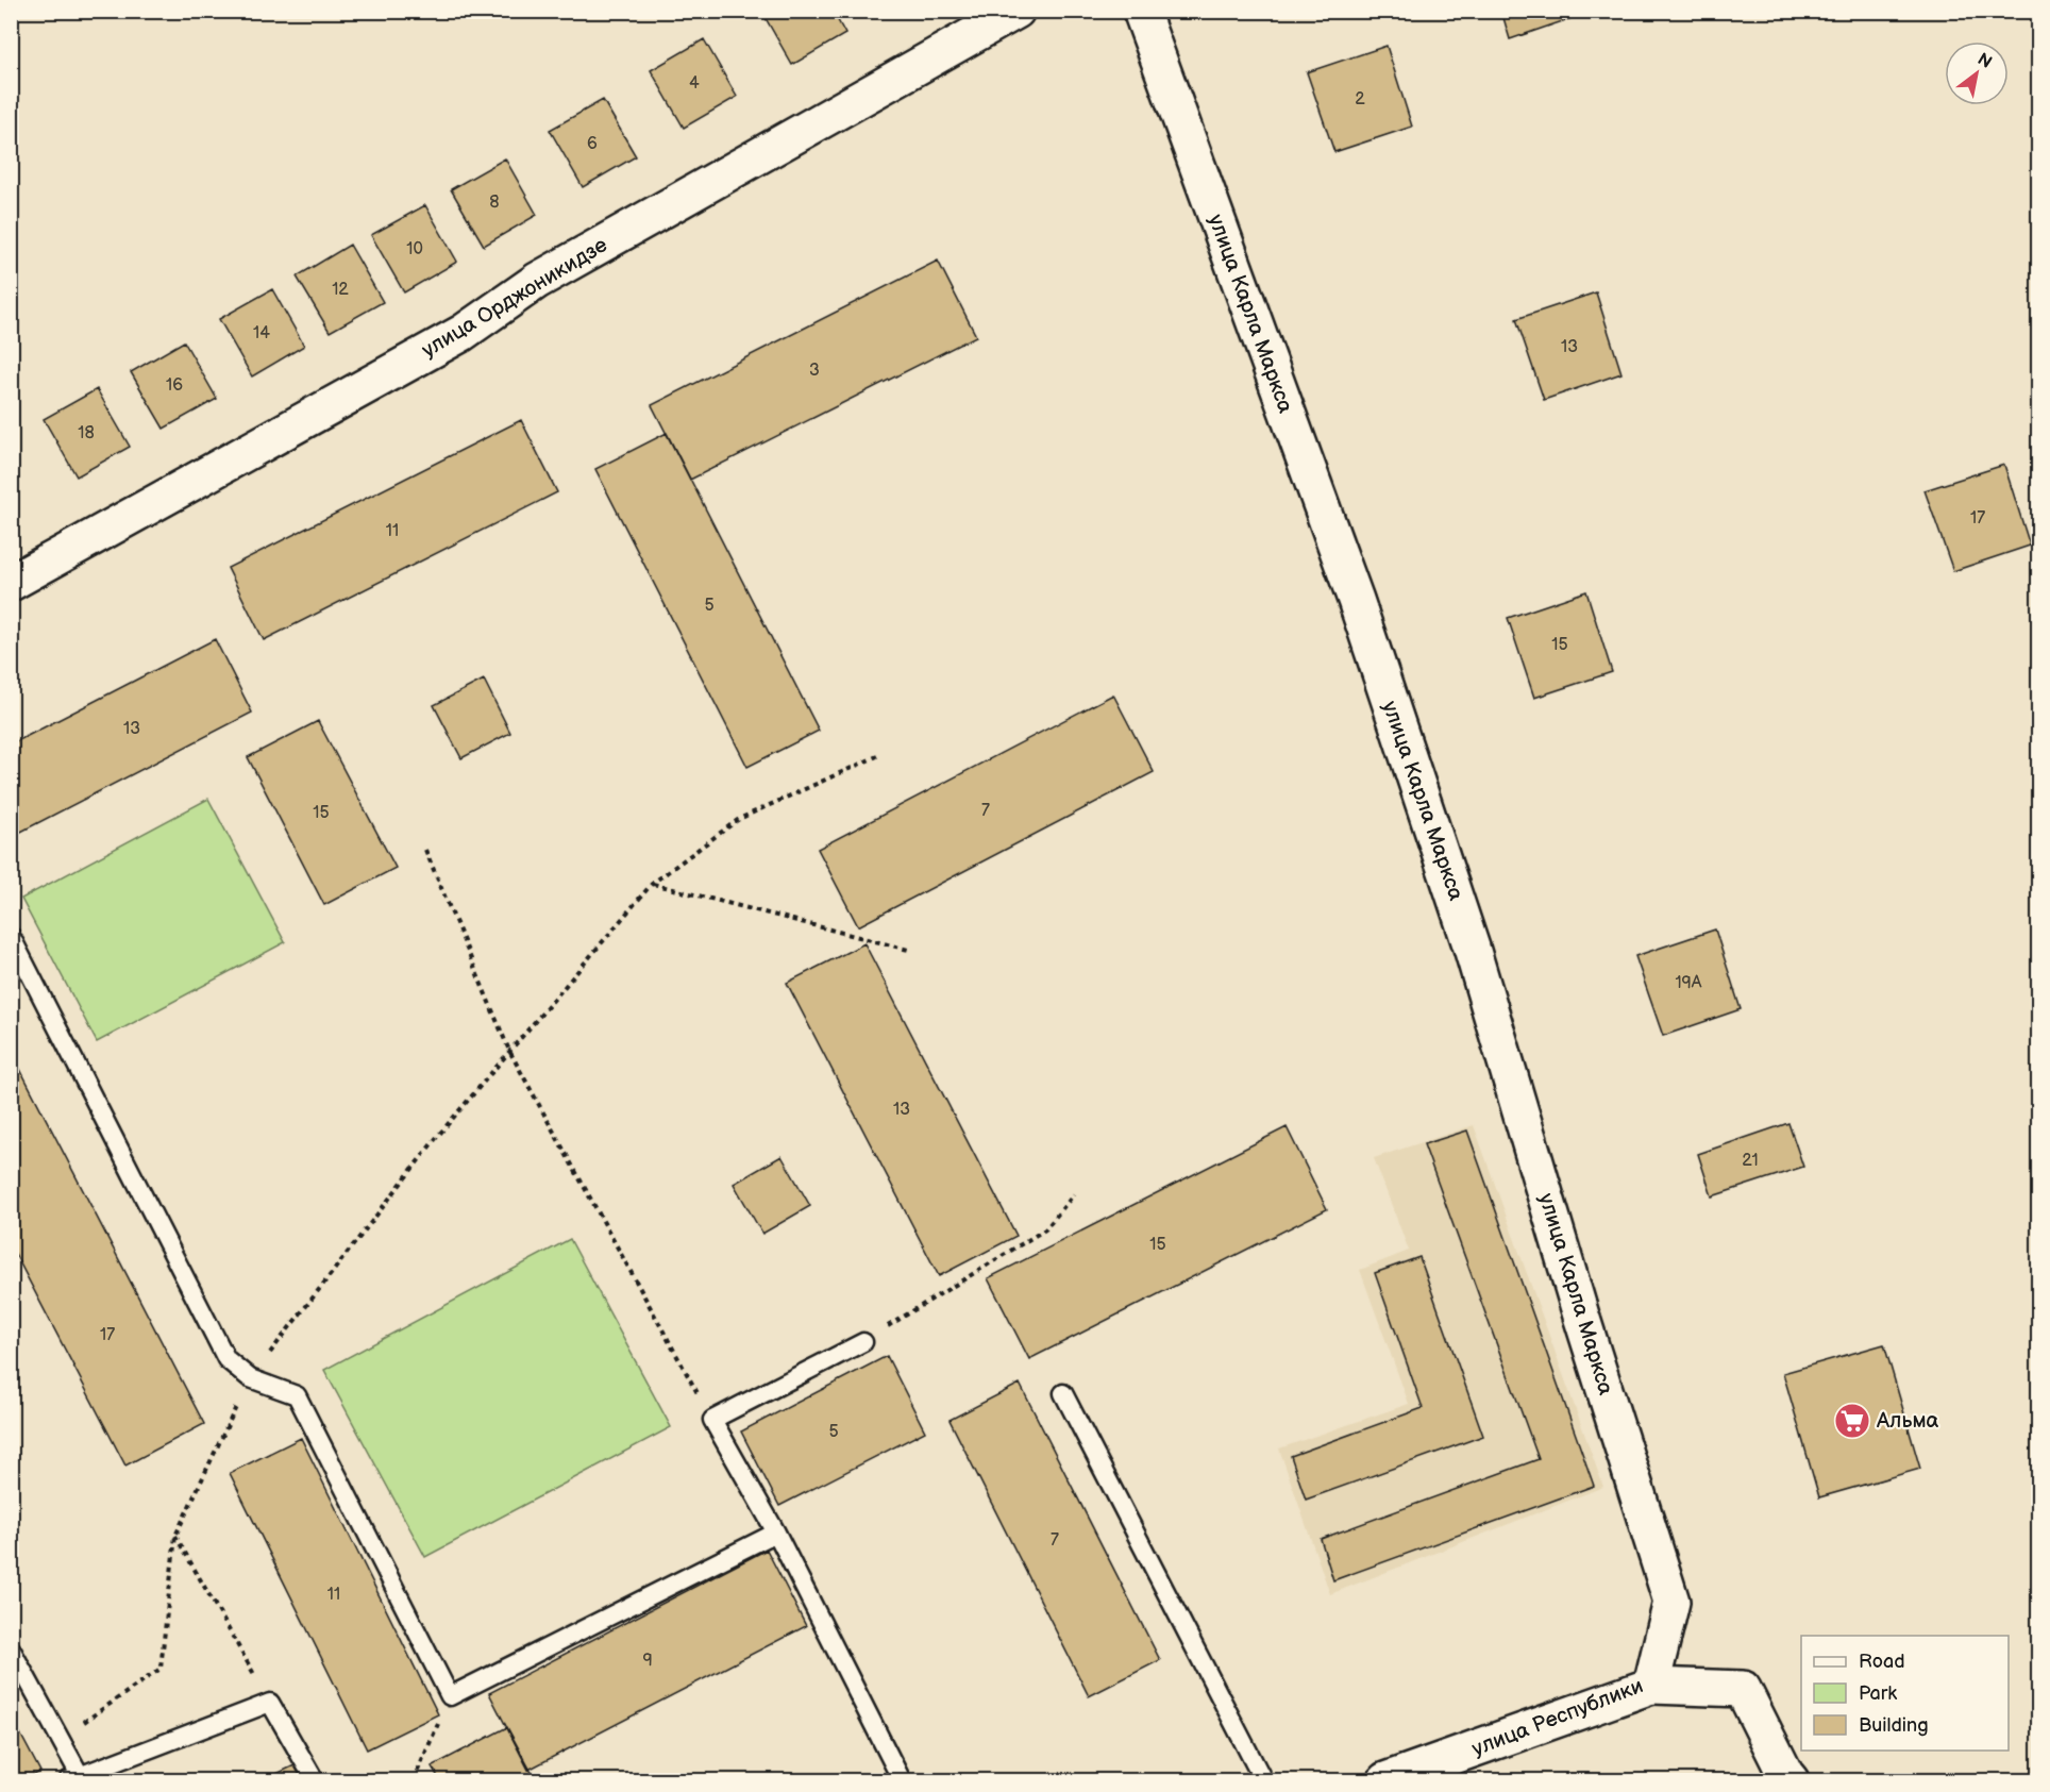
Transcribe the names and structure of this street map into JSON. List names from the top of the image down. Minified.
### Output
{"streets":{"street":["улица Орджоникидзе","улица Карла Маркса","улица Республики"]},"crossings":[["улица Карла Маркса","улица Республики"]],"places":{"supermarket":["Альма"]},"house_numbers":["4","2","6","8","10","12","14","13","3","16","18","17","11","5","15","13","7","15","19А","13","21","15","17","5","7","11","9"],"legend":["Road","Park","Building"],"north":"top right"}
